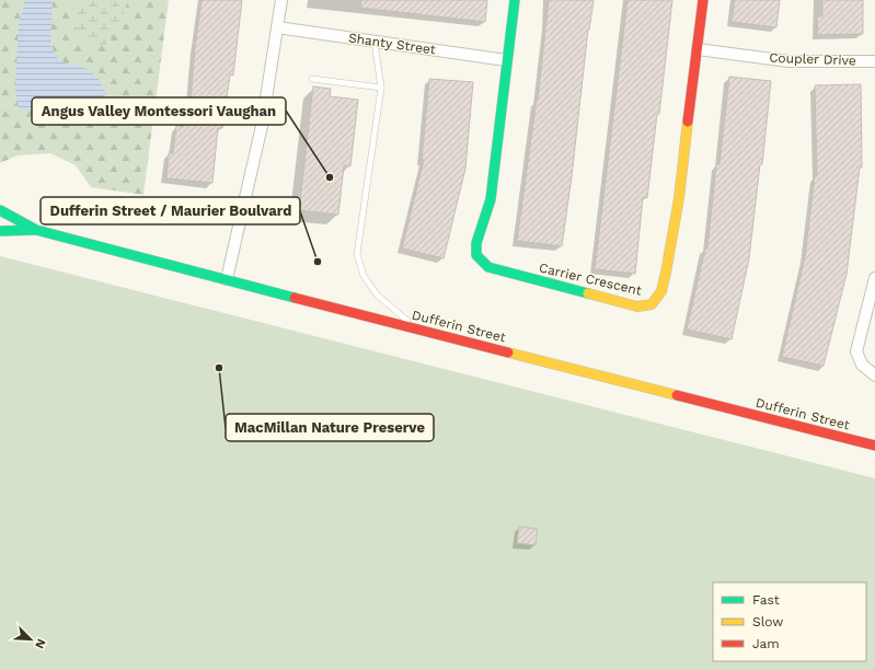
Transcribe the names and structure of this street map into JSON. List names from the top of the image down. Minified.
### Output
{"streets":{"main road":["Carrier Crescent","Dufferin Street"],"street":["Shanty Street","Coupler Drive"]},"crossings":[["Shanty Street","Carrier Crescent"],["Coupler Drive","Carrier Crescent"]],"places":["Angus Valley Montessori Vaughan","Dufferin Street / Maurier Boulvard","MacMillan Nature Preserve"],"legend":["Fast","Slow","Jam"],"north":"bottom right"}
